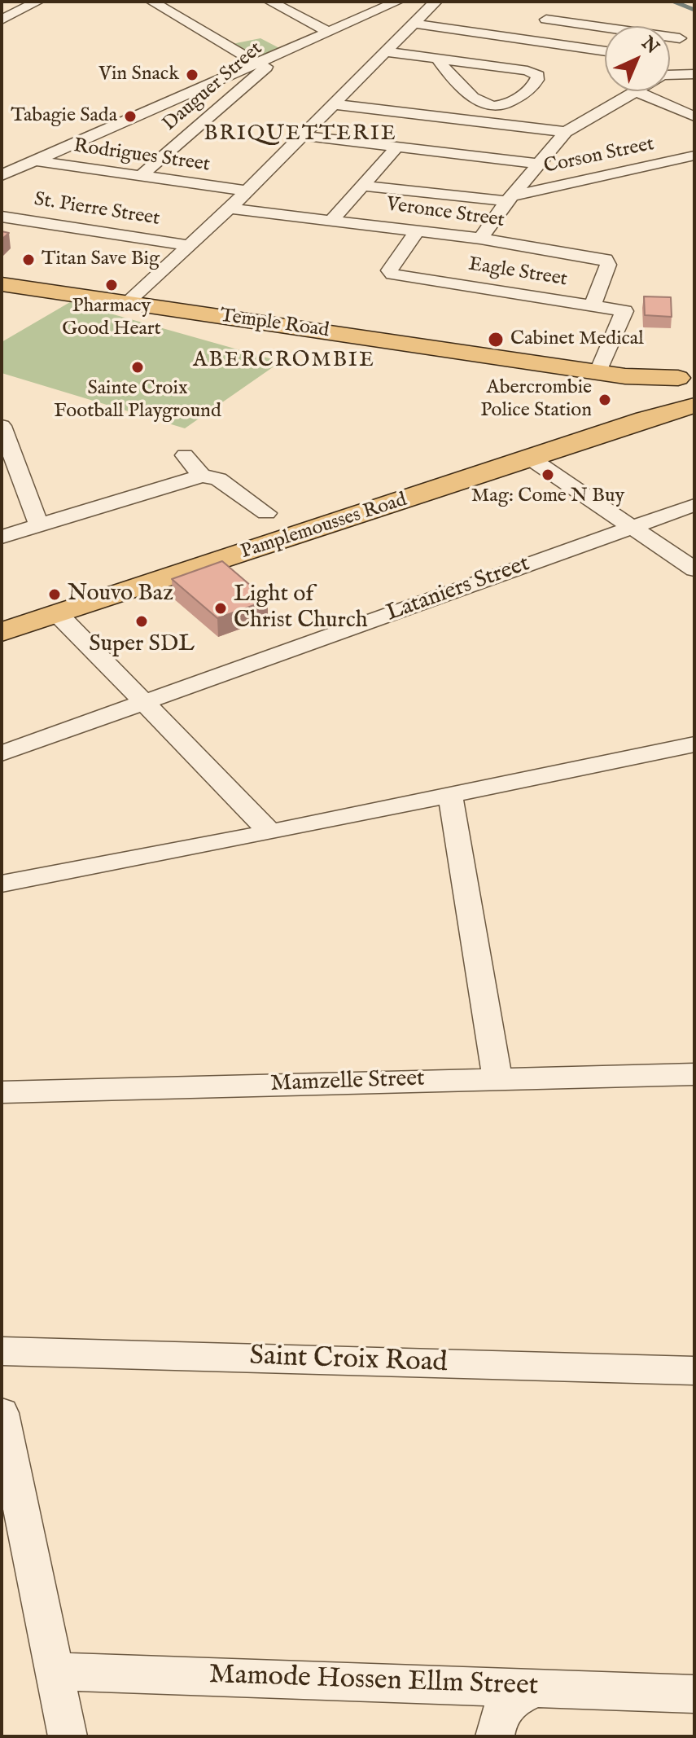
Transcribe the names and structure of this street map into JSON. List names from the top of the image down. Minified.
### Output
{"streets":{"main road":["Temple Road","Pamplemousses Road"],"street":["Dauguer Street","Rodrigues Street","Corson Street","St. Pierre Street","Veronce Street","Eagle Street","Lataniers Street","Mamzelle Street","Saint Croix Road","Mamode Hossen Ellm Street"]},"crossings":[["Dauguer Street","Rodrigues Street"],["Veronce Street","Eagle Street"],["Eagle Street","Temple Road"],["Temple Road","Pamplemousses Road"]],"districts":["BRIQUETTERIE","ABERCROMBIE"],"places":["Vin Snack","Tabagie Sada","Titan Save Big","Pharmacy Good Heart","Cabinet Medical","Sainte Croix Football Playground","Abercrombie Police Station","Mag: Come N Buy","Nouvo Baz","Light of Christ Church","Super SDL"],"north":"top right"}
